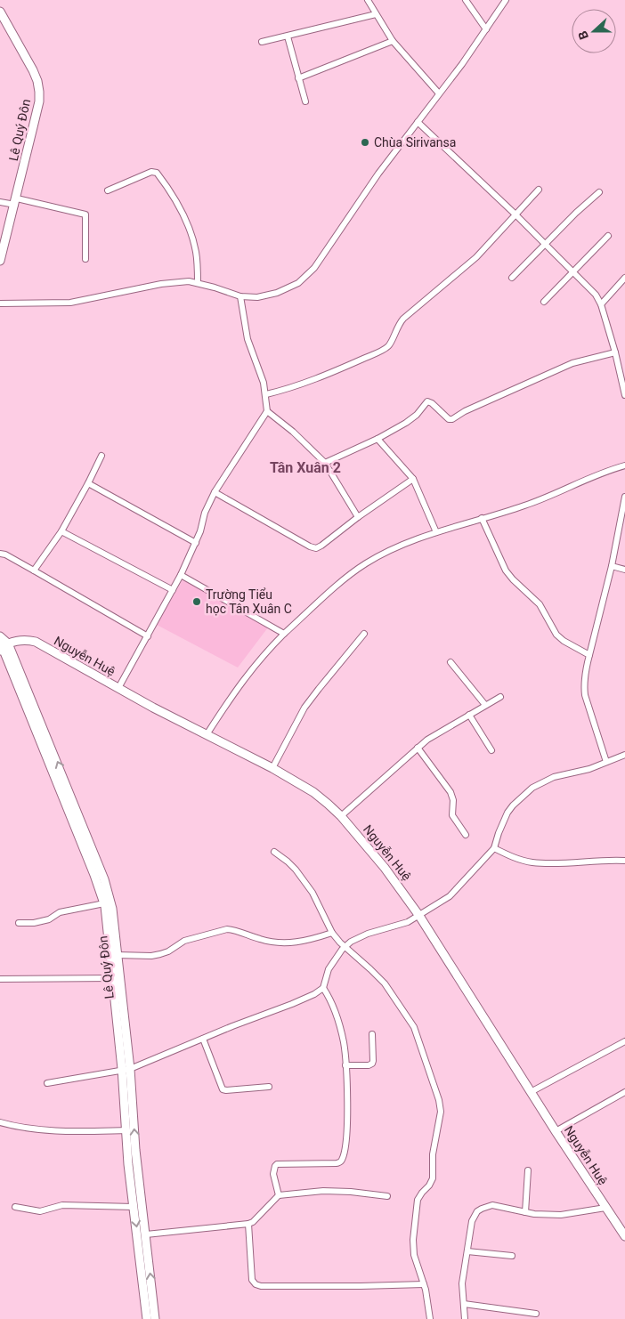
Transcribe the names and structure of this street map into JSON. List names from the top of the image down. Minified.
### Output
{"streets":{"main road":["Lê Quý Đôn","Nguyễn Huệ"]},"crossings":[["Lê Quý Đôn","Nguyễn Huệ"]],"districts":["Tân Xuân 2"],"places":["Chùa Sirivansa","Trường Tiểu học Tân Xuân C"],"north":"left"}
